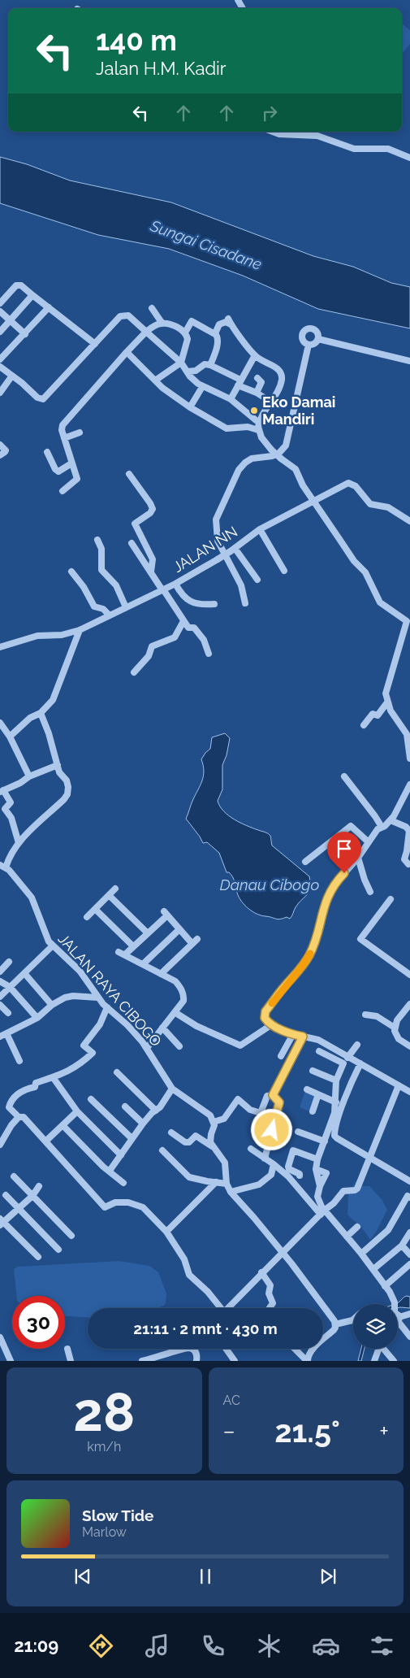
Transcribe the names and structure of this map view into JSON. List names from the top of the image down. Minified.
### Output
{"streets":{"street":["JALAN NN","JALAN RAYA CIBOGO"]},"water":["Sungai Cisadane","Danau Cibogo"],"places":["Eko Damai Mandiri"],"page":{"turn":["140 m","Jalan H.M. Kadir"],"limit":"30","trip":"21:11 · 2 mnt · 430 m","tile":[["28","km/h"],"AC"],"heat":["−","21.5°","+"],"song":["Slow Tide","Marlow"],"tabs":"21:09"}}
